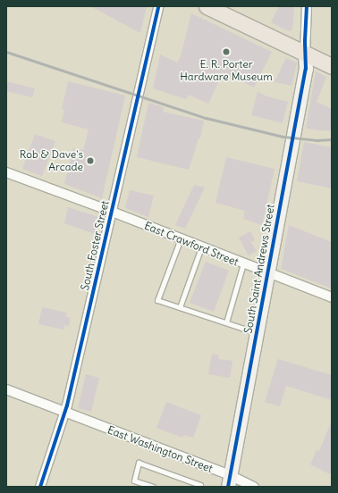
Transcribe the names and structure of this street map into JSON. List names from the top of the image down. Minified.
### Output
{"streets":{"street":["East Crawford Street","South Foster Street","South Saint Andrews Street","East Washington Street"]},"crossings":[["East Crawford Street","South Foster Street"],["East Crawford Street","South Saint Andrews Street"],["South Foster Street","East Washington Street"],["South Saint Andrews Street","East Washington Street"]],"places":["E. R. Porter Hardware Museum","Rob & Dave's Arcade"]}
